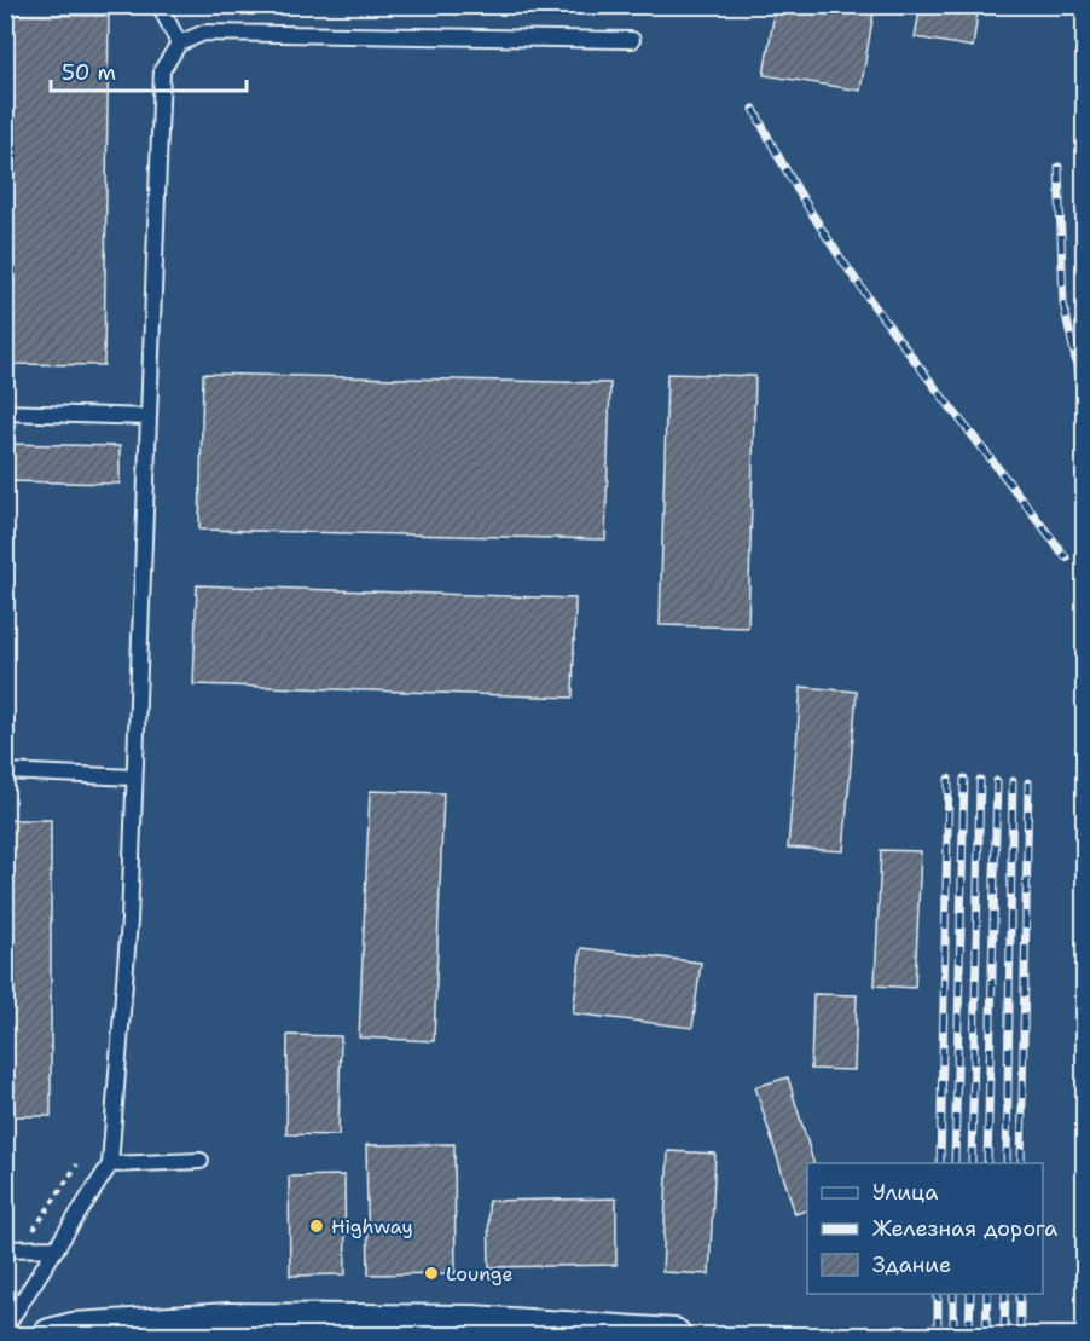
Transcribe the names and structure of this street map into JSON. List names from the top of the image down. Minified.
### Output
{"places":["Highway","Lounge"],"legend":["Улица","Железная дорога","Здание"],"scale_bar":"50 m"}
